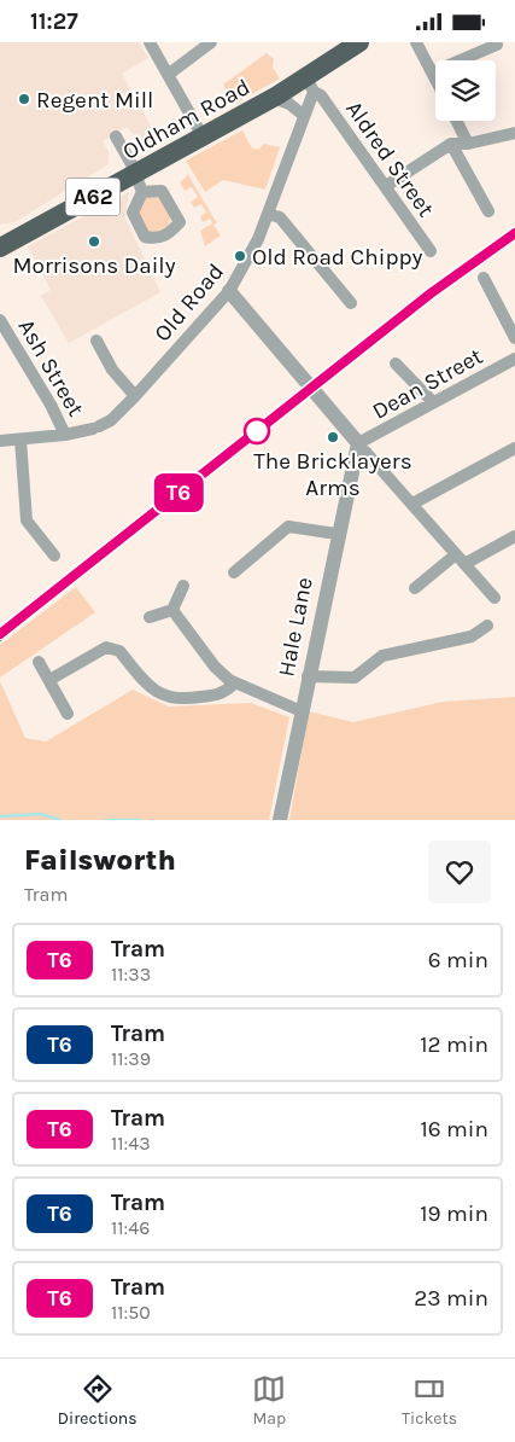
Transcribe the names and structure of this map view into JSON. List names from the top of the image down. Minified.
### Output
{"streets":{"highway":["Oldham Road","A62"],"street":["Aldred Street","Old Road","Ash Street","Dean Street","Hale Lane"]},"crossings":[["Oldham Road","Aldred Street"],["Oldham Road","Old Road"],["Aldred Street","Old Road"],["Old Road","Ash Street"],["Dean Street","Hale Lane"]],"places":["Regent Mill","Morrisons Daily","Old Road Chippy","The Bricklayers Arms"],"lines":["tram line T6"],"page":{"status":"11:27","on_map":"T6","heading":["Failsworth","Tram"],"list":[{"mark":"T6","name":"Tram","note":"11:33","value":"6 min"},{"mark":"T6","name":"Tram","note":"11:39","value":"12 min"},{"mark":"T6","name":"Tram","note":"11:43","value":"16 min"},{"mark":"T6","name":"Tram","note":"11:46","value":"19 min"},{"mark":"T6","name":"Tram","note":"11:50","value":"23 min"}],"tabs":["Directions","Map","Tickets"]}}
